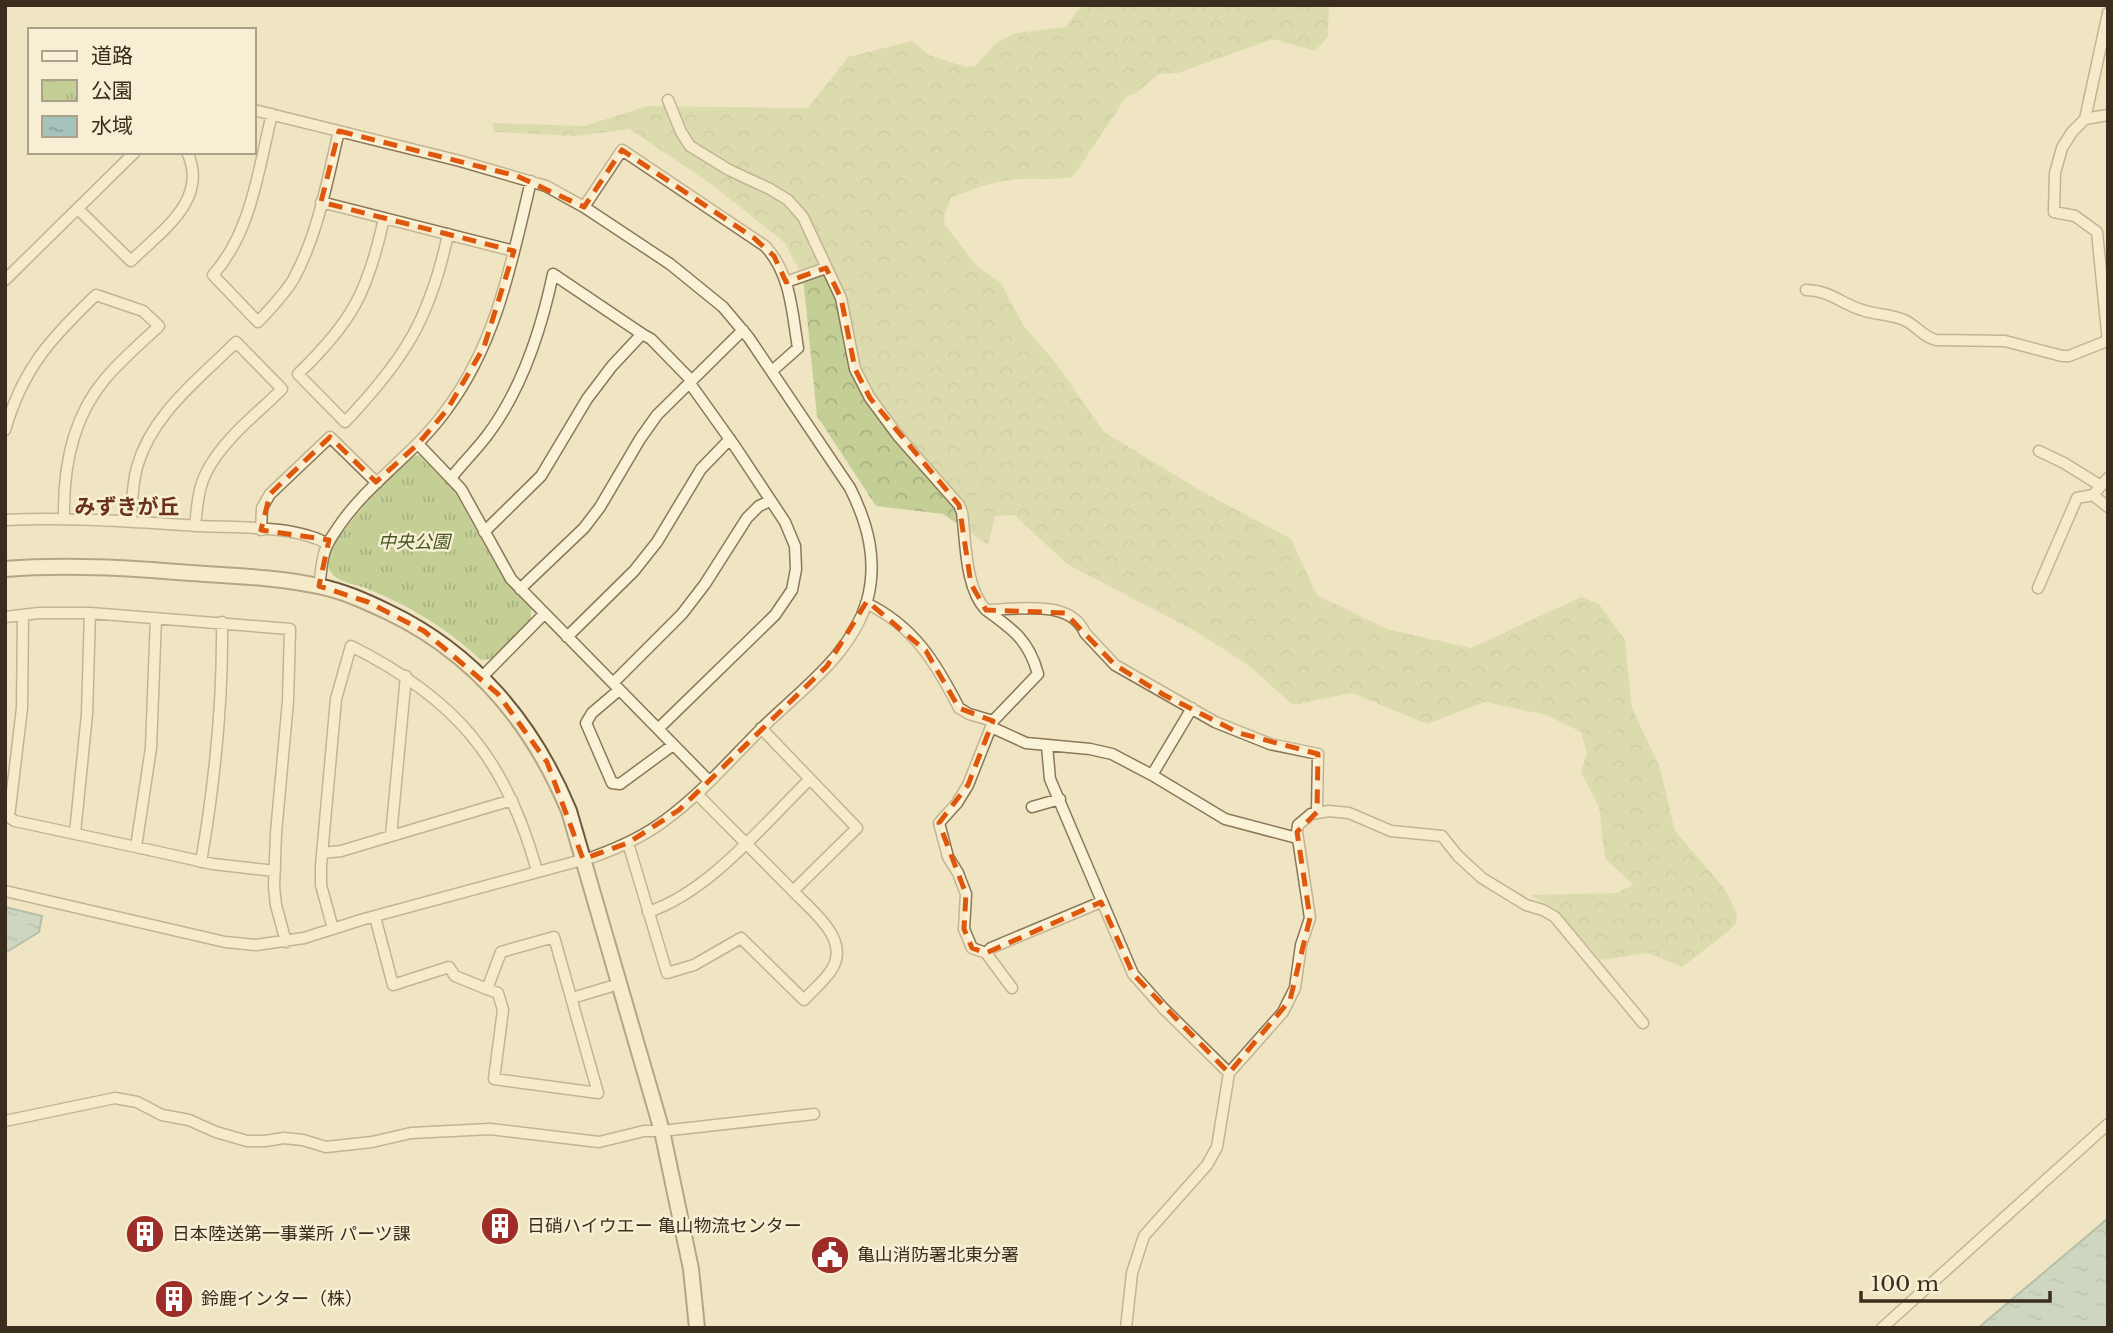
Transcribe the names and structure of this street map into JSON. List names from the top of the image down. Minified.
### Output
{"districts":["みずきが丘"],"parks":["中央公園"],"places":{"building":["日硝ハイウエー 亀山物流センター","日本陸送第一事業所 パーツ課","鈴鹿インター（株）"],"public building":["亀山消防署北東分署"]},"legend":["道路","公園","水域"],"scale_bar":"100 m"}
